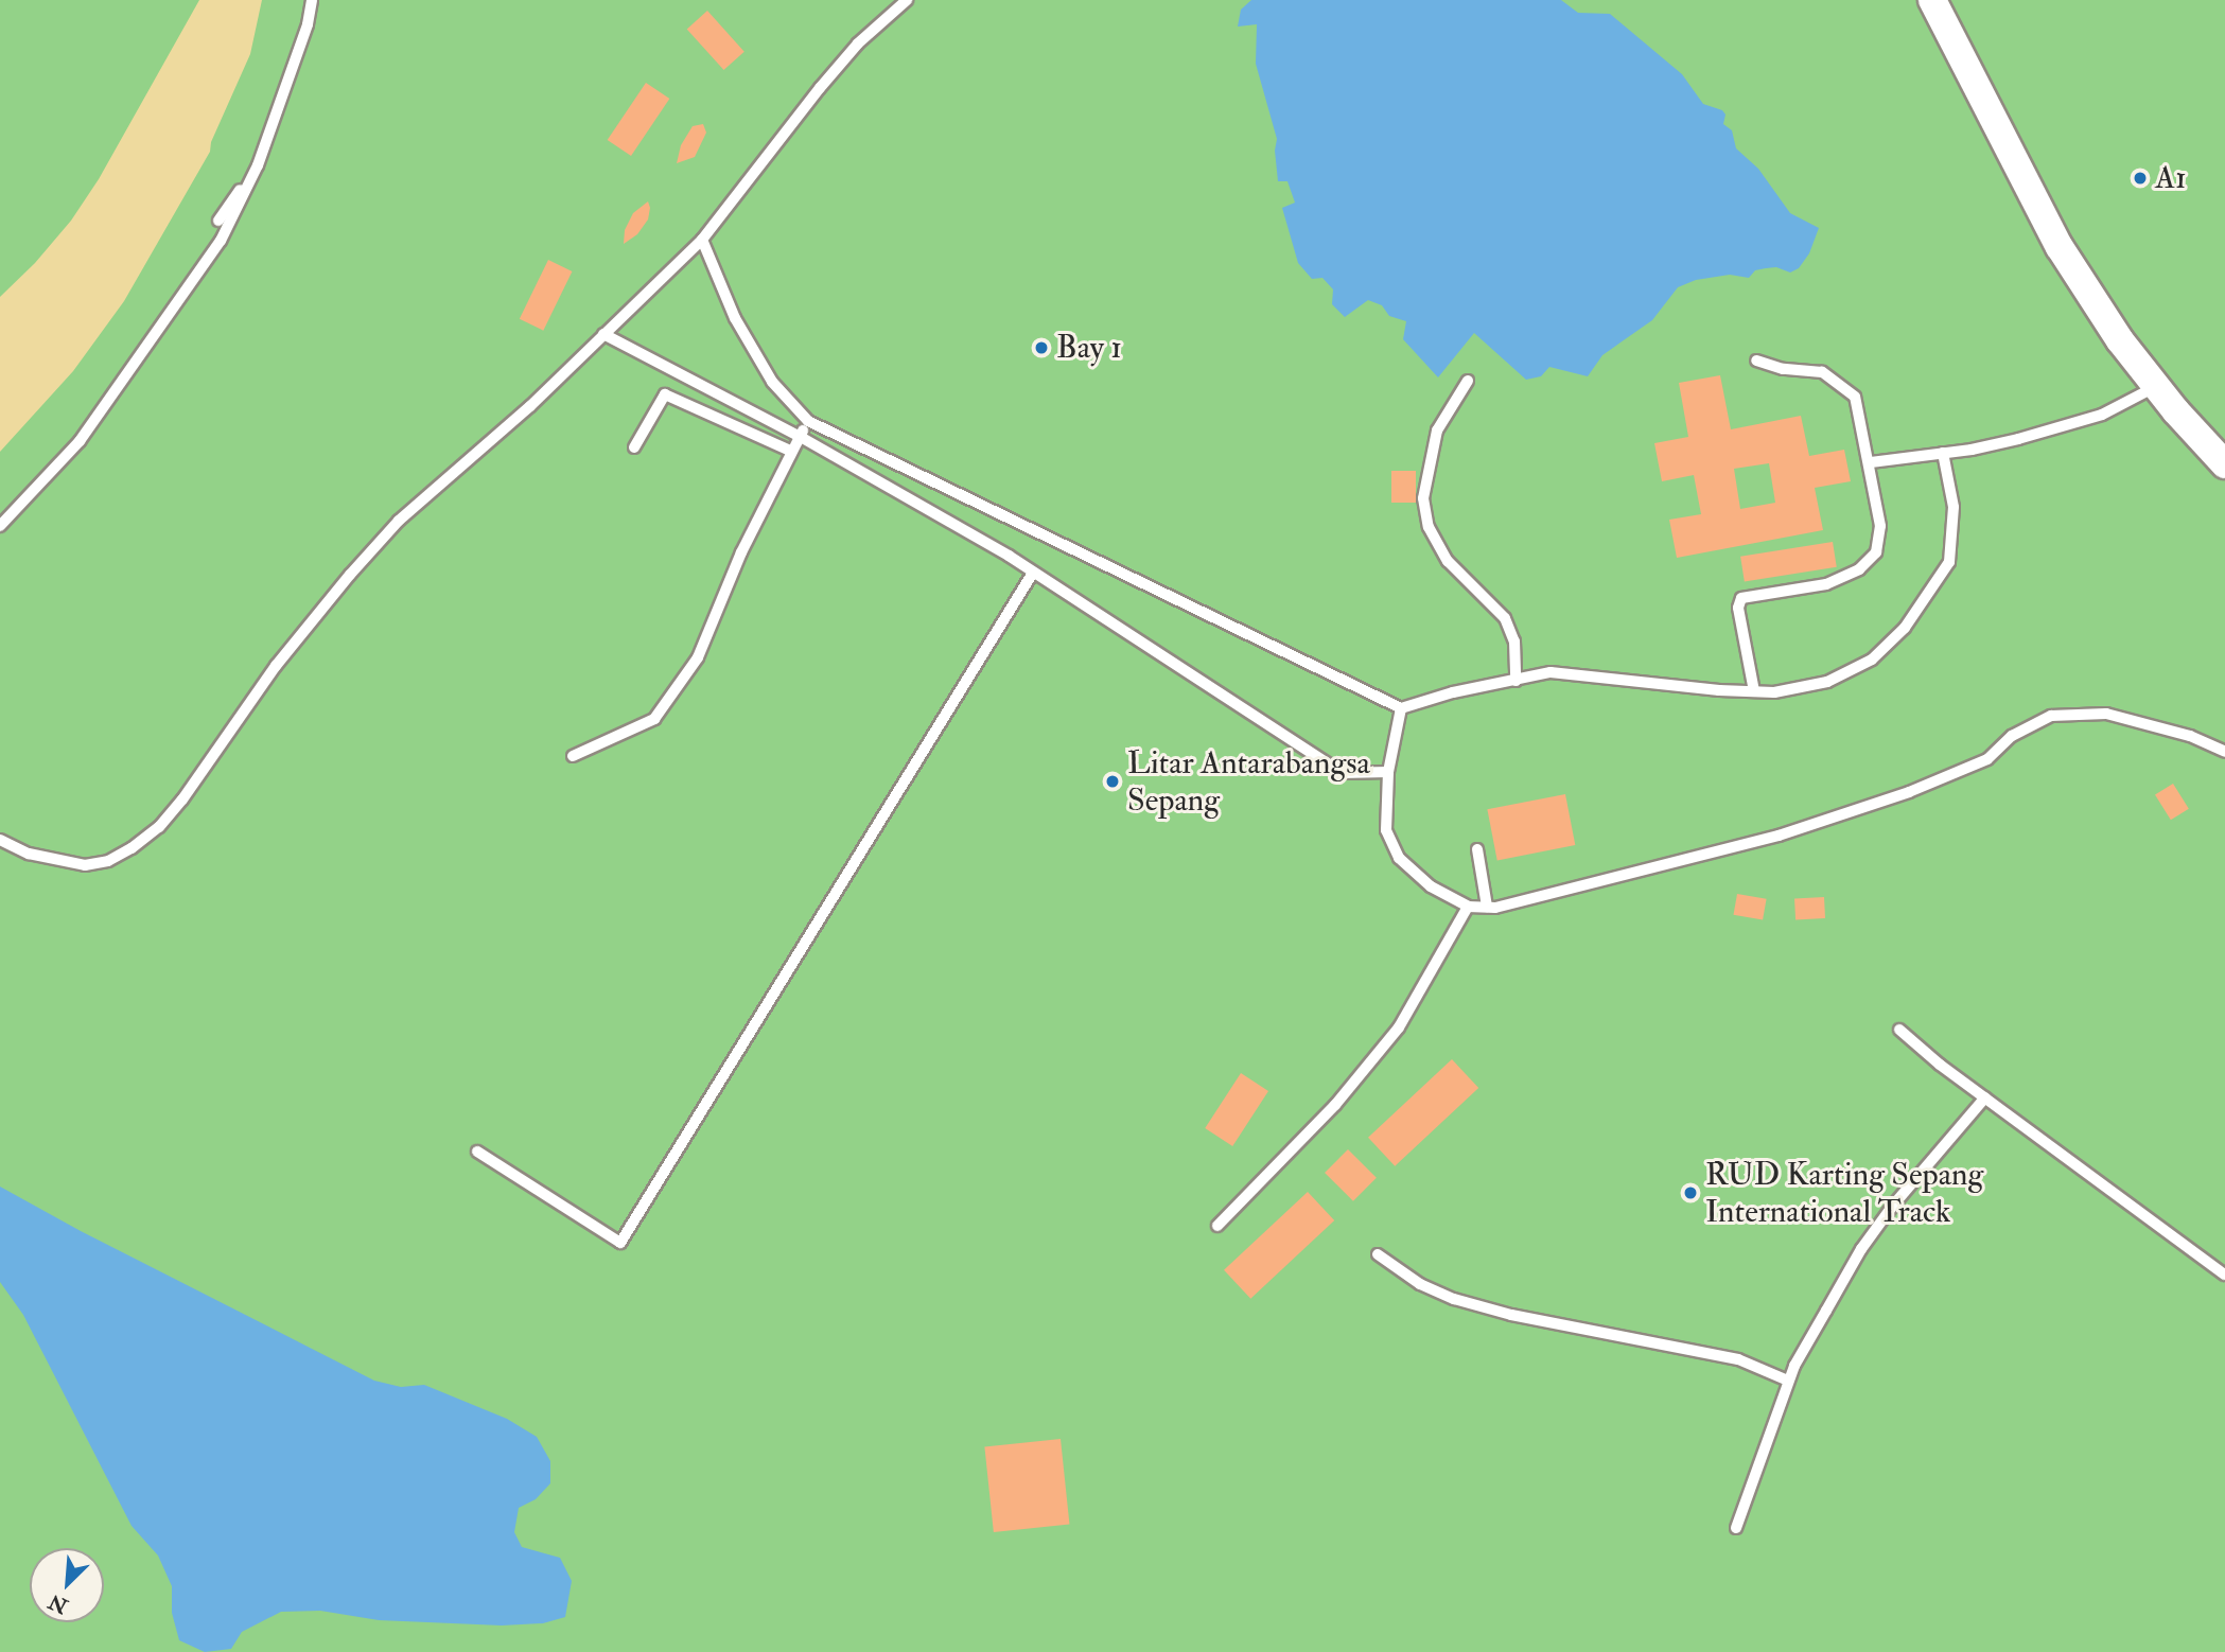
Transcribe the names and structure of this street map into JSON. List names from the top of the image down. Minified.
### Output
{"places":["A1","Bay 1","Litar Antarabangsa Sepang","RUD Karting Sepang International Track"],"north":"bottom left"}
